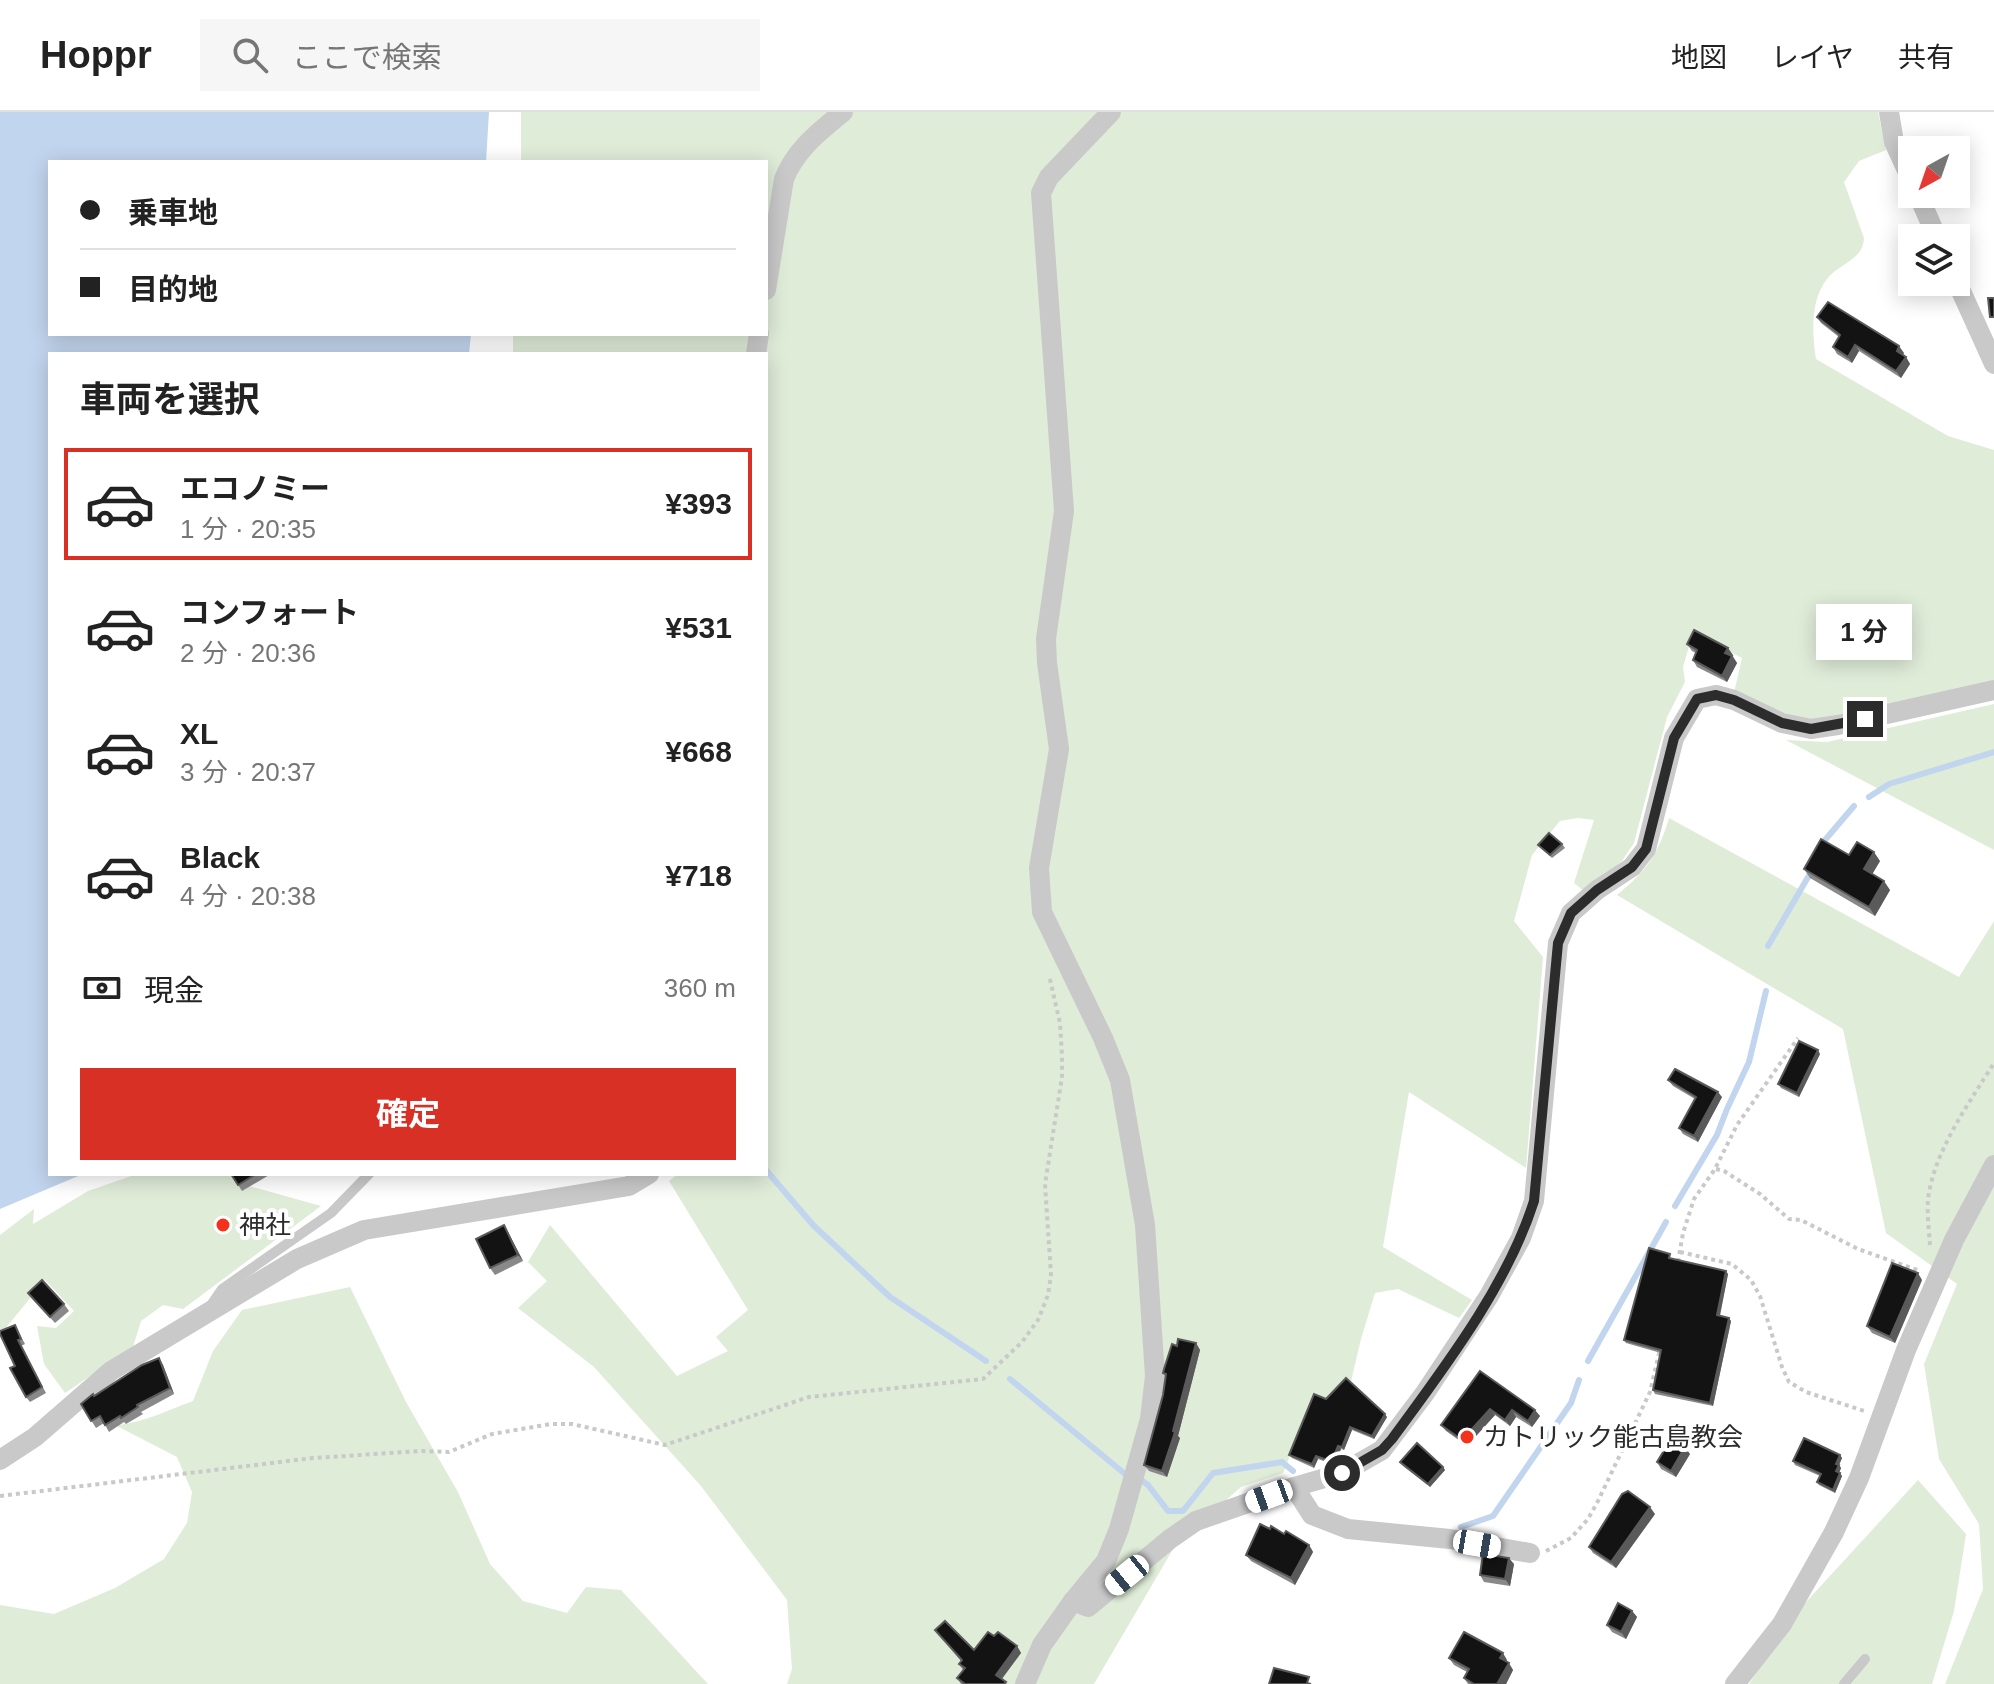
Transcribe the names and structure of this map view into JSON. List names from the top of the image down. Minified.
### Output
{"places":["神社","カトリック能古島教会"],"north":"bottom left","page":{"header":"Hoppr","search":"ここで検索","nav":["地図","レイヤ","共有"],"banner":["乗車地","目的地"],"heading":"車両を選択","list":[{"name":"エコノミー","note":"1 分 · 20:35","value":"¥393"},{"name":"コンフォート","note":"2 分 · 20:36","value":"¥531"},{"name":"XL","note":"3 分 · 20:37","value":"¥668"},{"name":"Black","note":"4 分 · 20:38","value":"¥718"}],"bubble":"1 分","pay":["現金","360 m"],"buttons":"確定"}}
